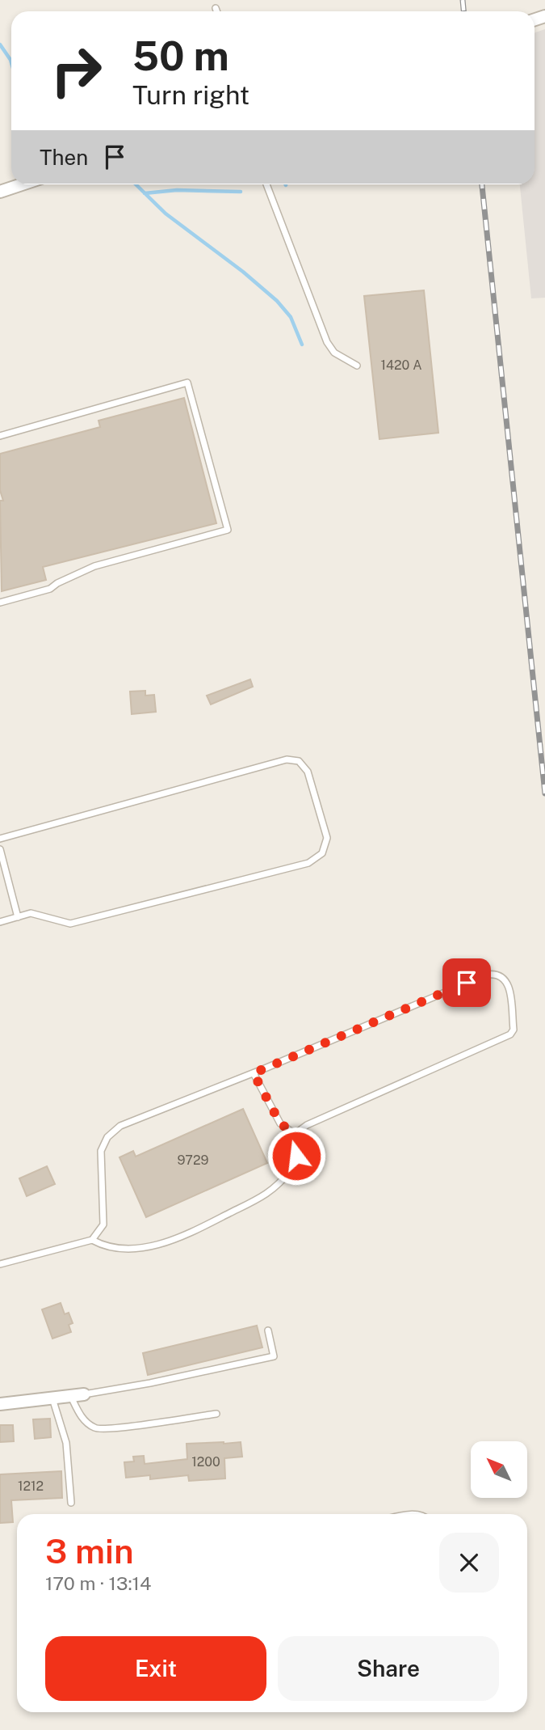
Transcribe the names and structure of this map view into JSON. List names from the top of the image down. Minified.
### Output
{"house_numbers":["1420 A","9729","1200","1212"],"north":"top left","page":{"turn":["50 m","Turn right"],"then":"Then","heading":["3 min","170 m · 13:14"],"buttons":["Exit","Share"]}}
